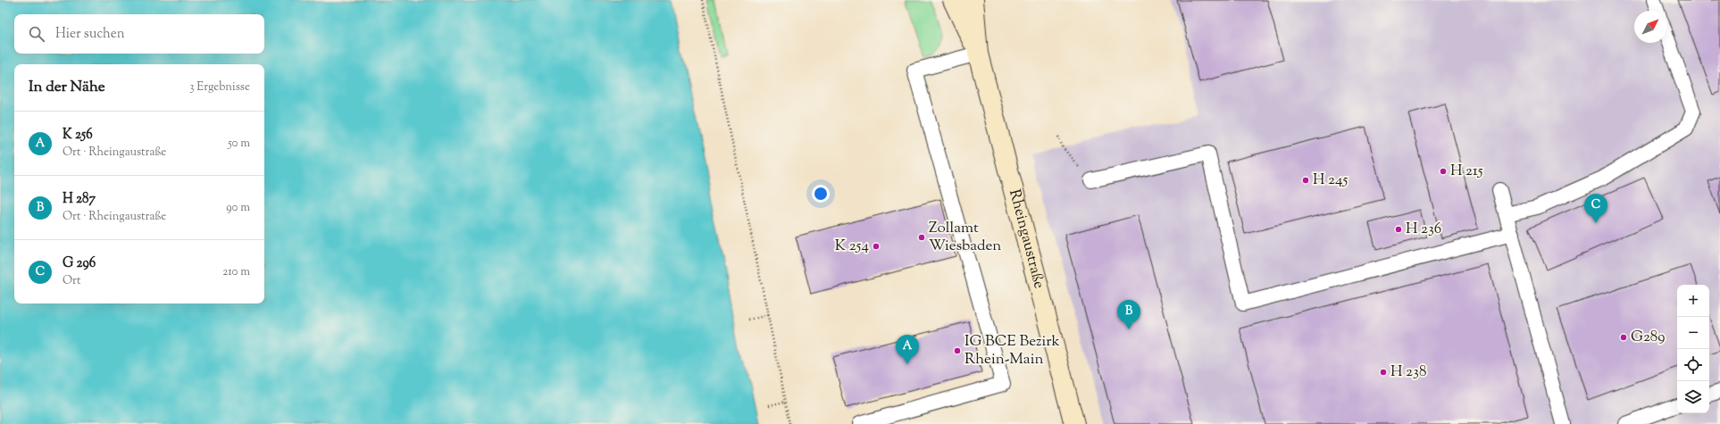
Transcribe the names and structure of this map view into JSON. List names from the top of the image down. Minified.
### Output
{"streets":{"street":["Rheingaustraße"]},"places":["H 215","H 245","H 236","Zollamt Wiesbaden","K 254","G289","IG BCE Bezirk Rhein-Main","H 238"],"north":"top right","page":{"search":"Hier suchen","heading":["In der Nähe","3 Ergebnisse"],"list":[{"mark":"A","name":"K 256","note":"Ort · Rheingaustraße","value":"50 m"},{"mark":"B","name":"H 287","note":"Ort · Rheingaustraße","value":"90 m"},{"mark":"C","name":"G 296","note":"Ort","value":"210 m"}],"pins":["C","B","A"],"map_buttons":["+","−"]}}
